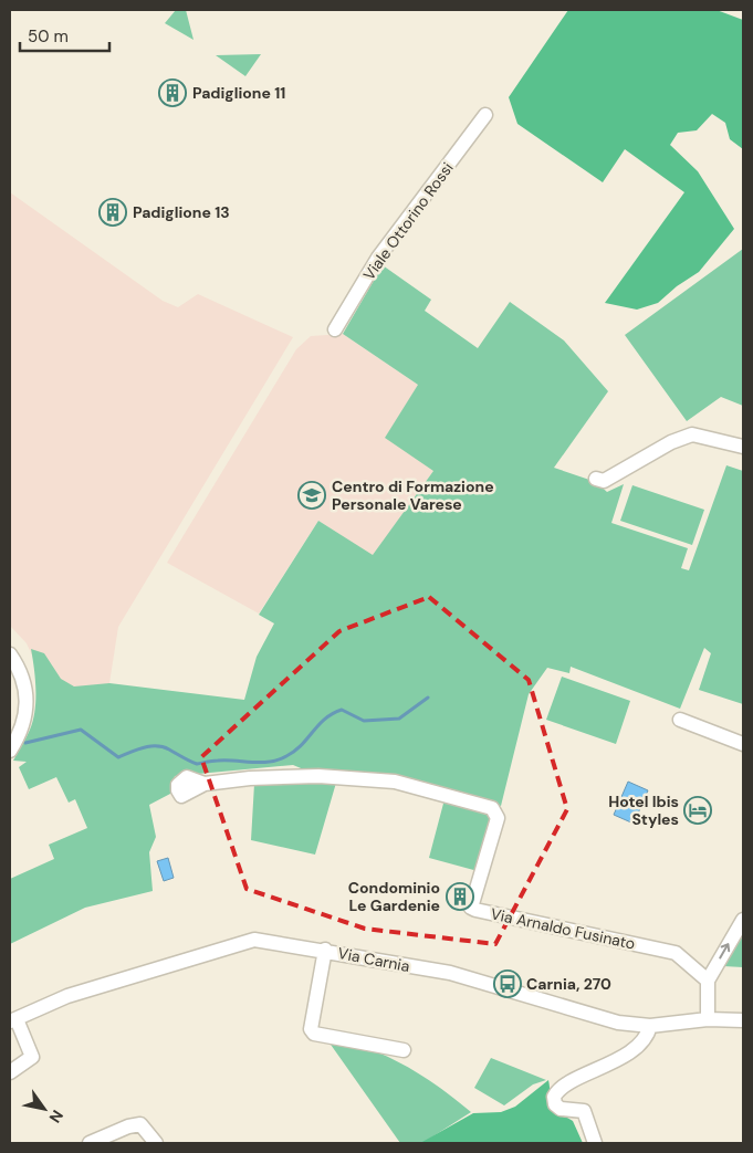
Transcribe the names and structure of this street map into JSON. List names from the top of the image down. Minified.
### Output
{"streets":{"street":["Viale Ottorino Rossi","Via Arnaldo Fusinato","Via Carnia"]},"places":{"building":["Padiglione 11","Padiglione 13","Condominio Le Gardenie"],"school or university":["Centro di Formazione Personale Varese"],"hotel":["Hotel Ibis Styles"],"bus stop":["Carnia, 270"]},"scale_bar":"50 m","north":"bottom right"}
